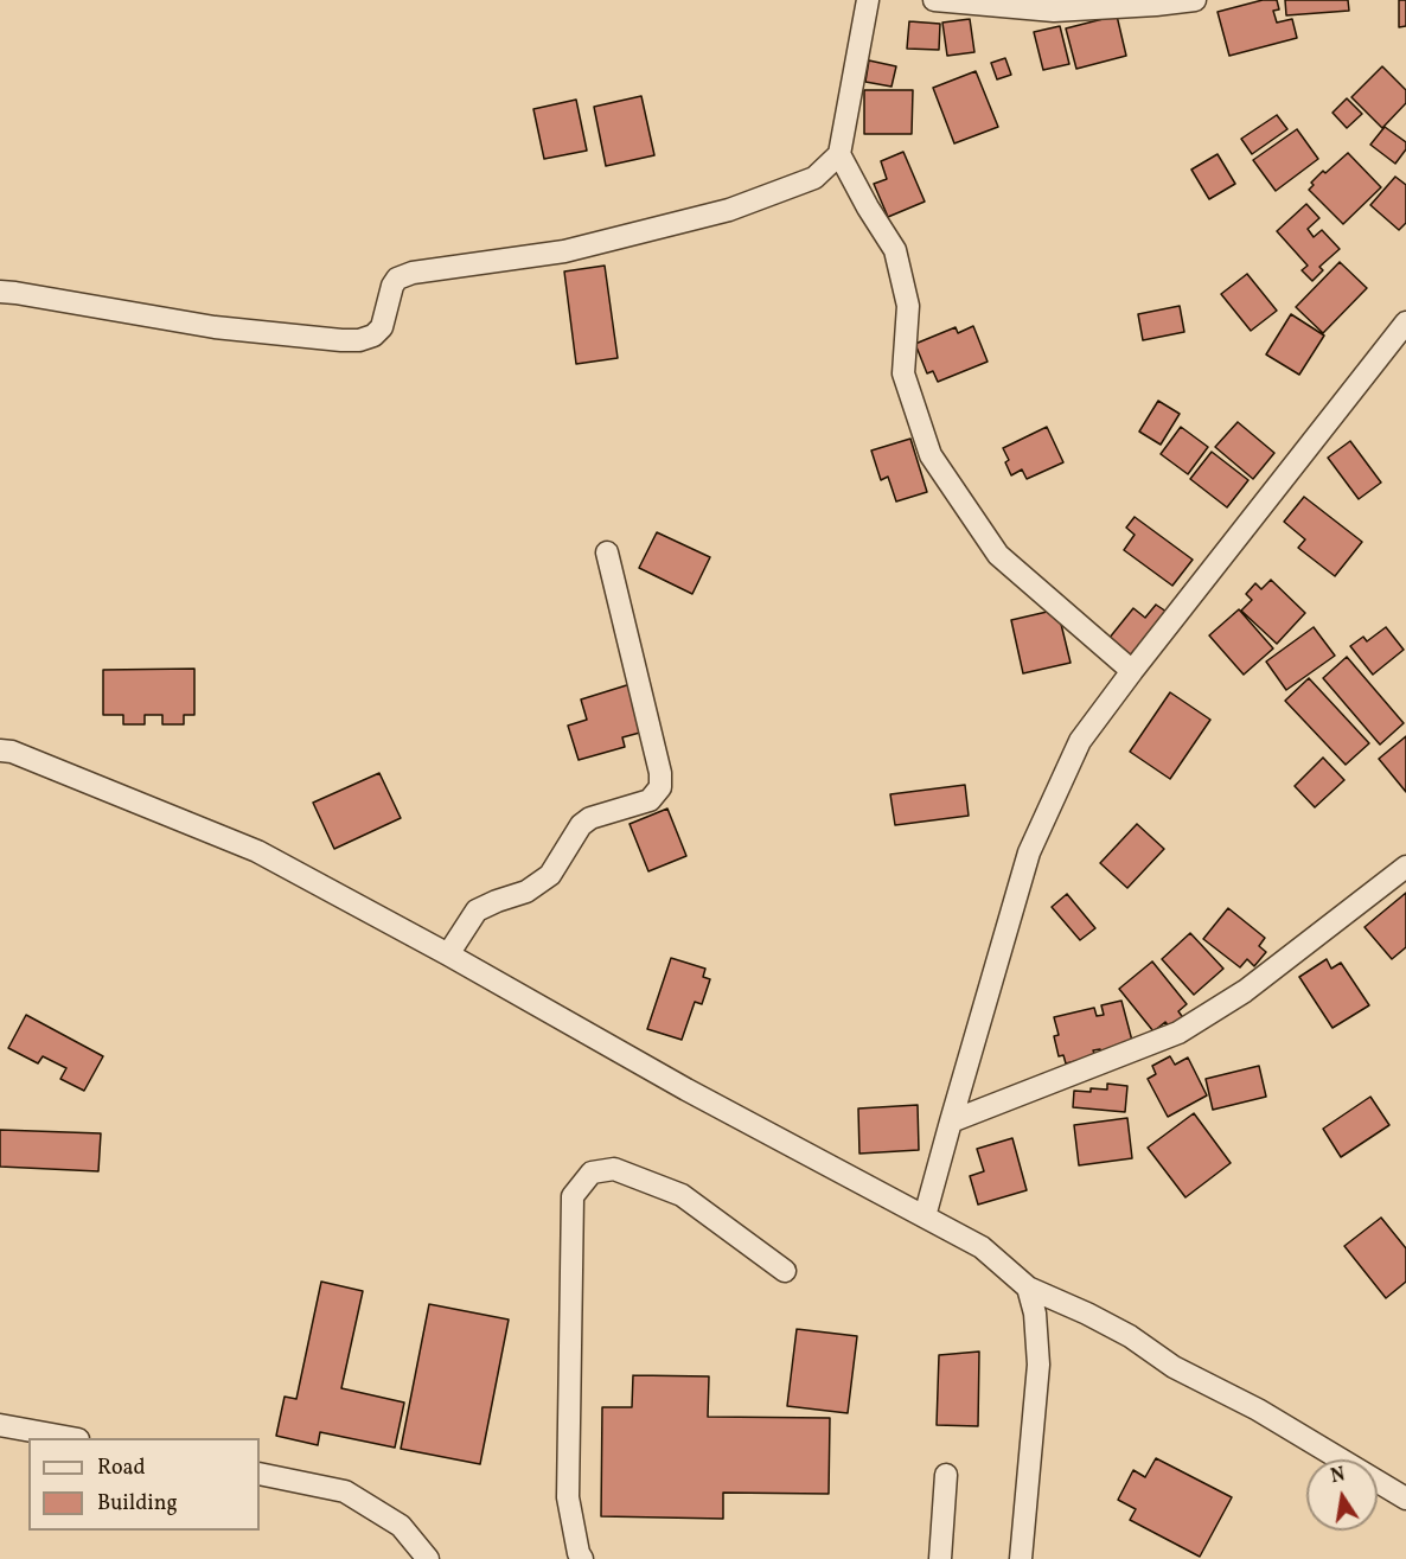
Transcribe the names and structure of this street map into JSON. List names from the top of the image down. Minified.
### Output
{"legend":["Road","Building"],"north":"top"}
